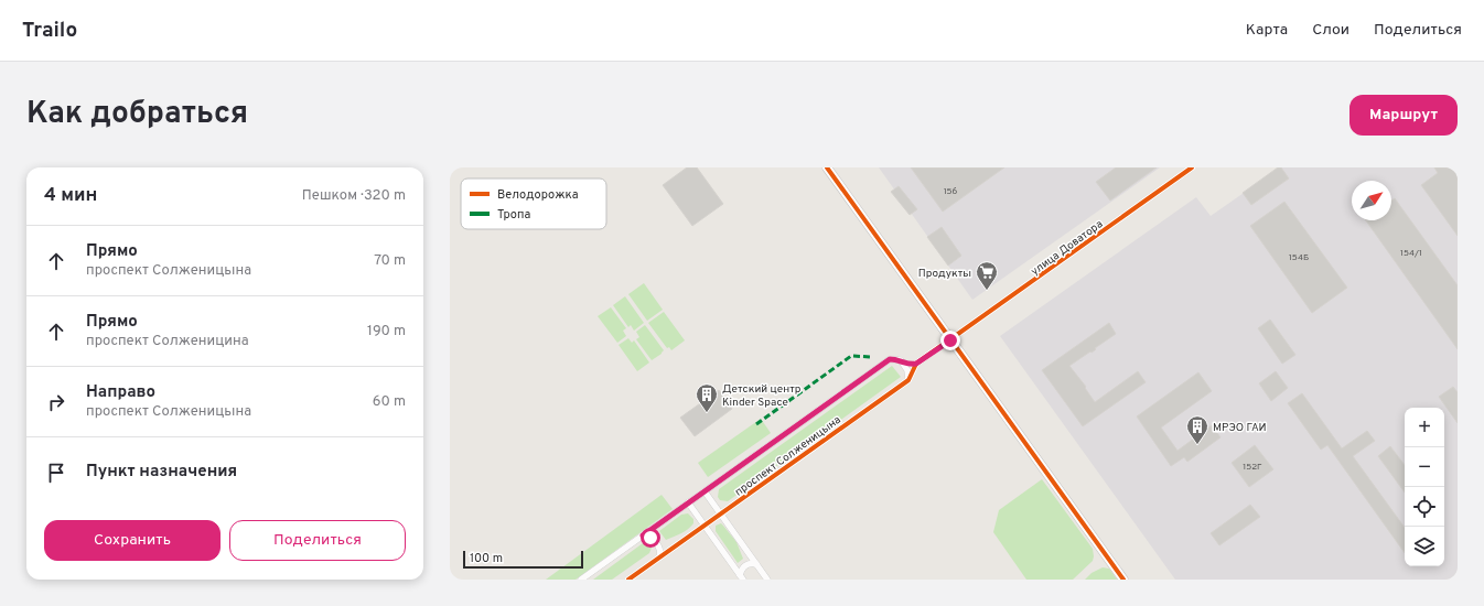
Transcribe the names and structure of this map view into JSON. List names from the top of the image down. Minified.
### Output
{"streets":{"street":["улица Доватора","проспект Солженицына"]},"places":{"supermarket":["Продукты"],"building":["Детский центр Kinder Space","МРЭО ГАИ"]},"house_numbers":["156","154/1","154Б","152Г"],"legend":["Велодорожка","Тропа"],"scale_bar":"100 m","north":"top right","page":{"header":"Trailo","nav":["Карта","Слои","Поделиться"],"title":"Как добраться","buttons":["Маршрут",["Сохранить","Поделиться"]],"heading":["4 мин","Пешком · 320 m"],"list":[["Прямо","проспект Солженицына","70 m"],["Прямо","проспект Солженицина","190 m"],["Направо","проспект Солженицына","60 m"],"Пункт назначения"],"map_buttons":["+","−"],"scale":"100 m"}}
